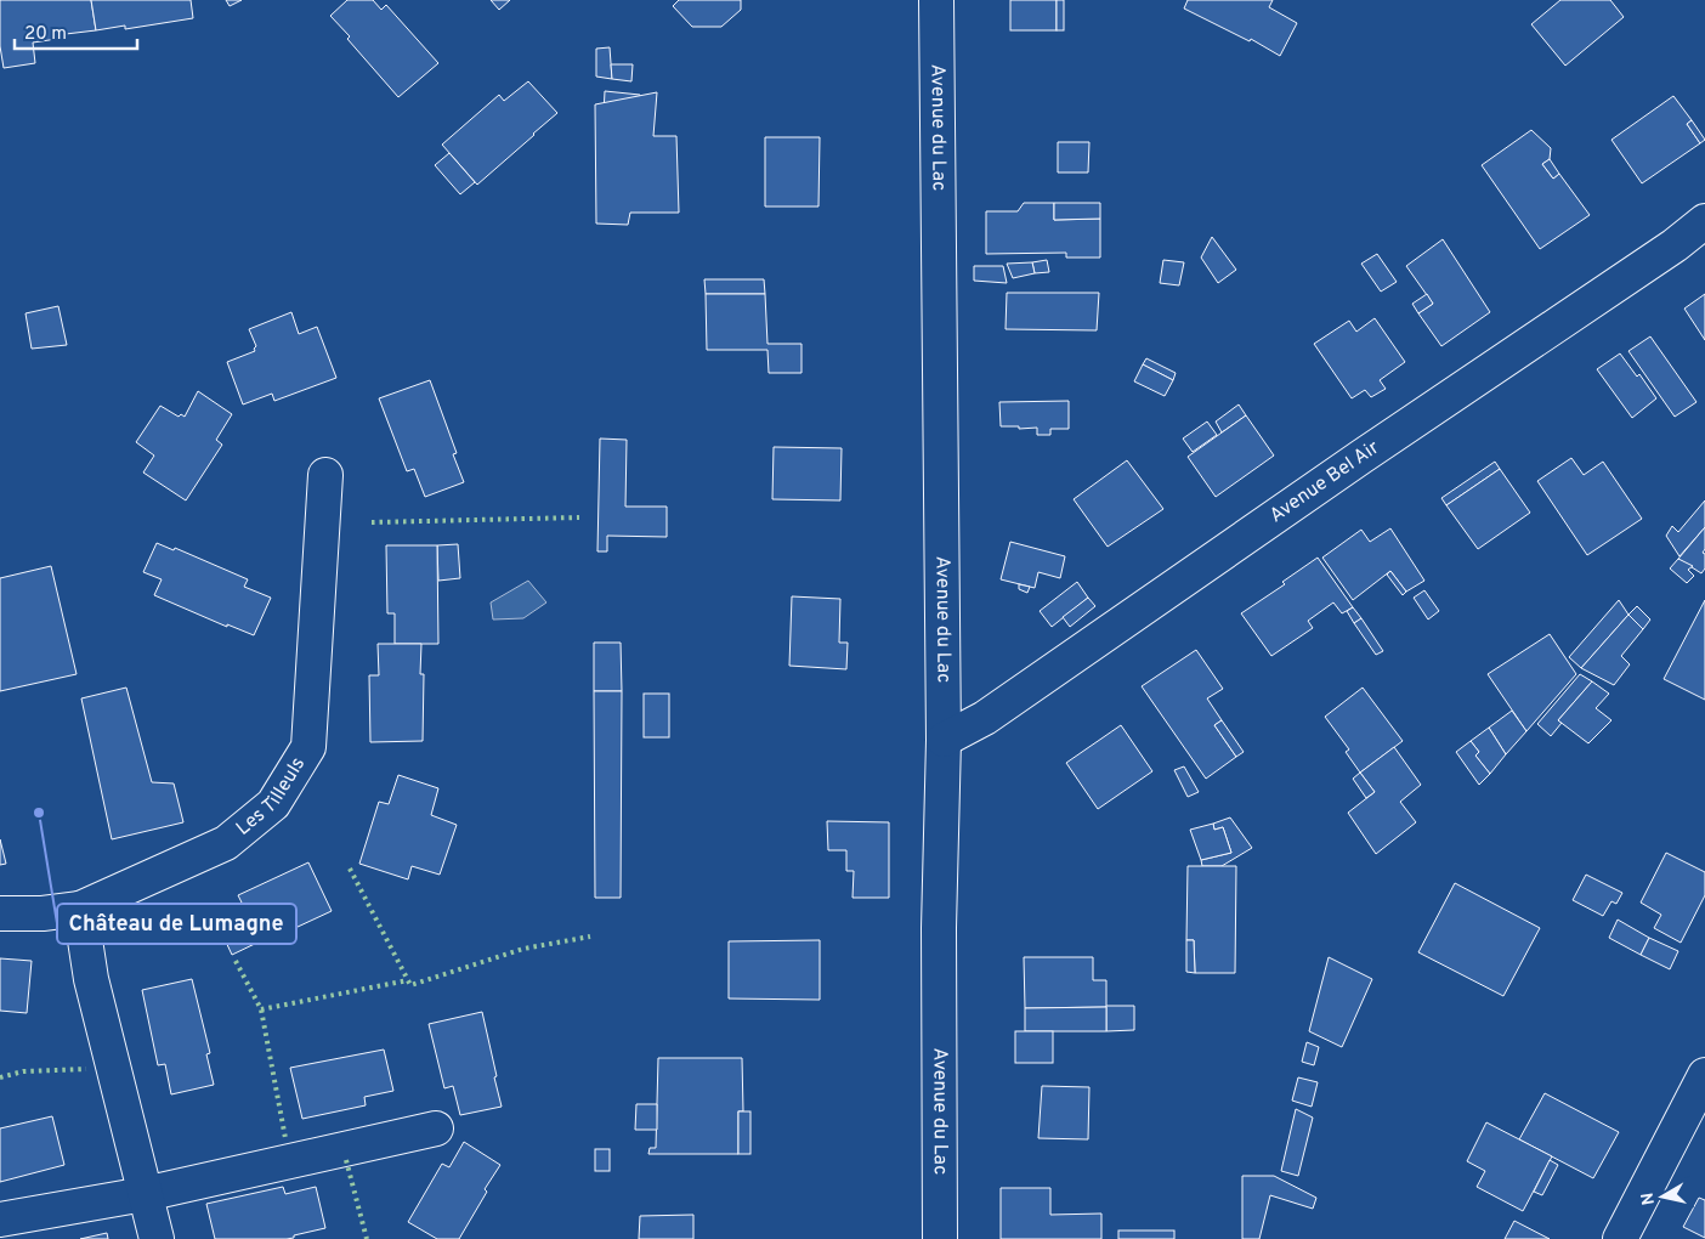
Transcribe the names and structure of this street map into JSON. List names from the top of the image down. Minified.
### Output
{"streets":{"street":["Avenue du Lac","Avenue Bel Air","Les Tilleuls"]},"crossings":[["Avenue du Lac","Avenue Bel Air"]],"places":["Château de Lumagne"],"scale_bar":"20 m","north":"left"}
